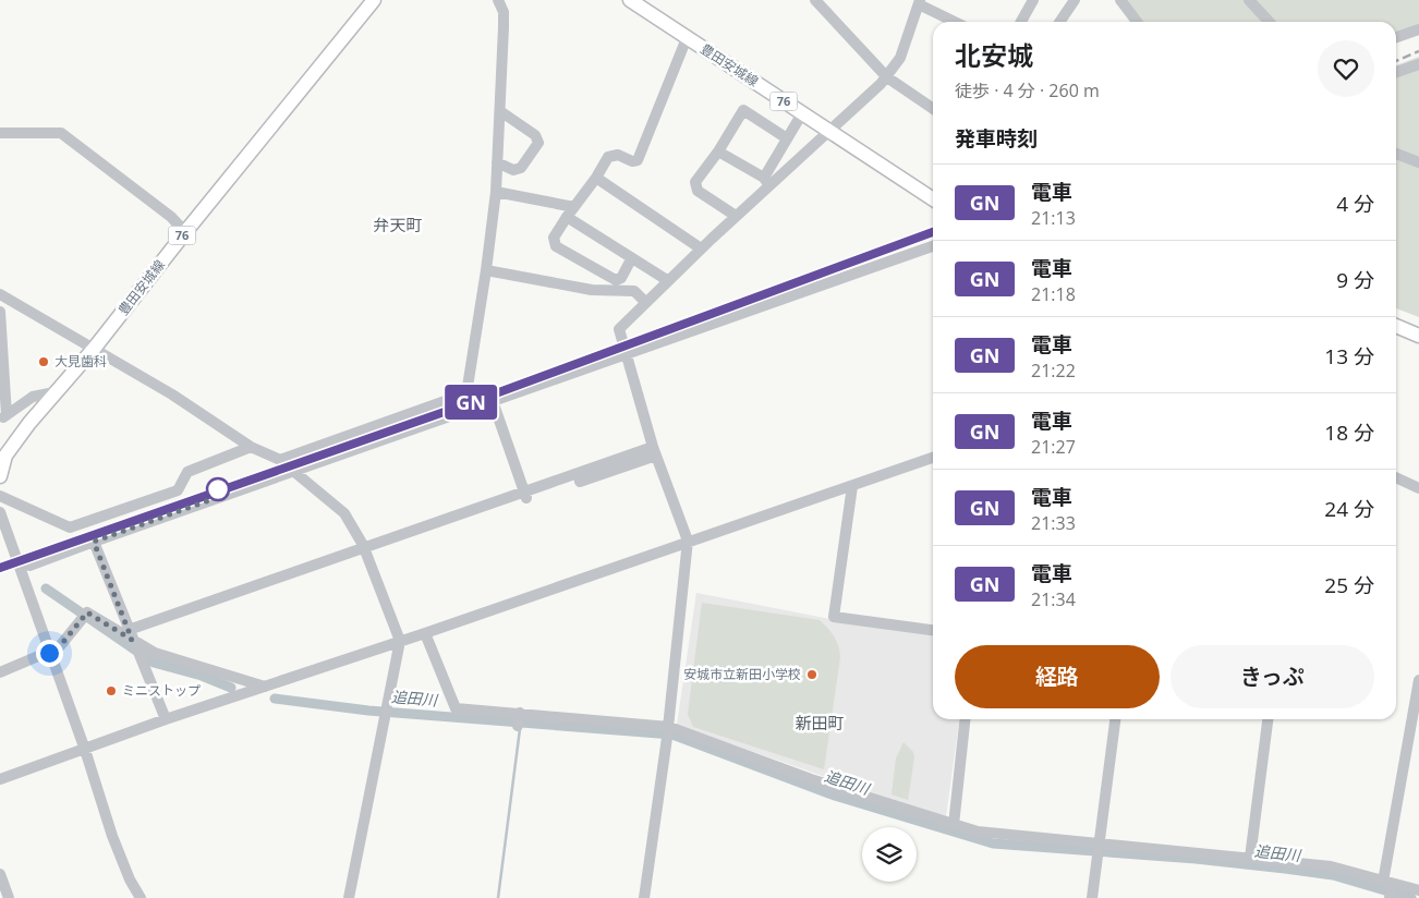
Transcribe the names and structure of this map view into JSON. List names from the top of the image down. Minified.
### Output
{"streets":{"main road":["豊田安城線","76"]},"districts":["弁天町","新田町"],"water":["追田川"],"places":["大見歯科","安城市立新田小学校","ミニストップ"],"page":{"on_map":"GN","heading":[["北安城","徒歩 · 4 分 · 260 m"],"発車時刻"],"list":[{"mark":"GN","name":"電車","note":"21:13","value":"4 分"},{"mark":"GN","name":"電車","note":"21:18","value":"9 分"},{"mark":"GN","name":"電車","note":"21:22","value":"13 分"},{"mark":"GN","name":"電車","note":"21:27","value":"18 分"},{"mark":"GN","name":"電車","note":"21:33","value":"24 分"},{"mark":"GN","name":"電車","note":"21:34","value":"25 分"}],"buttons":["経路","きっぷ"]}}
